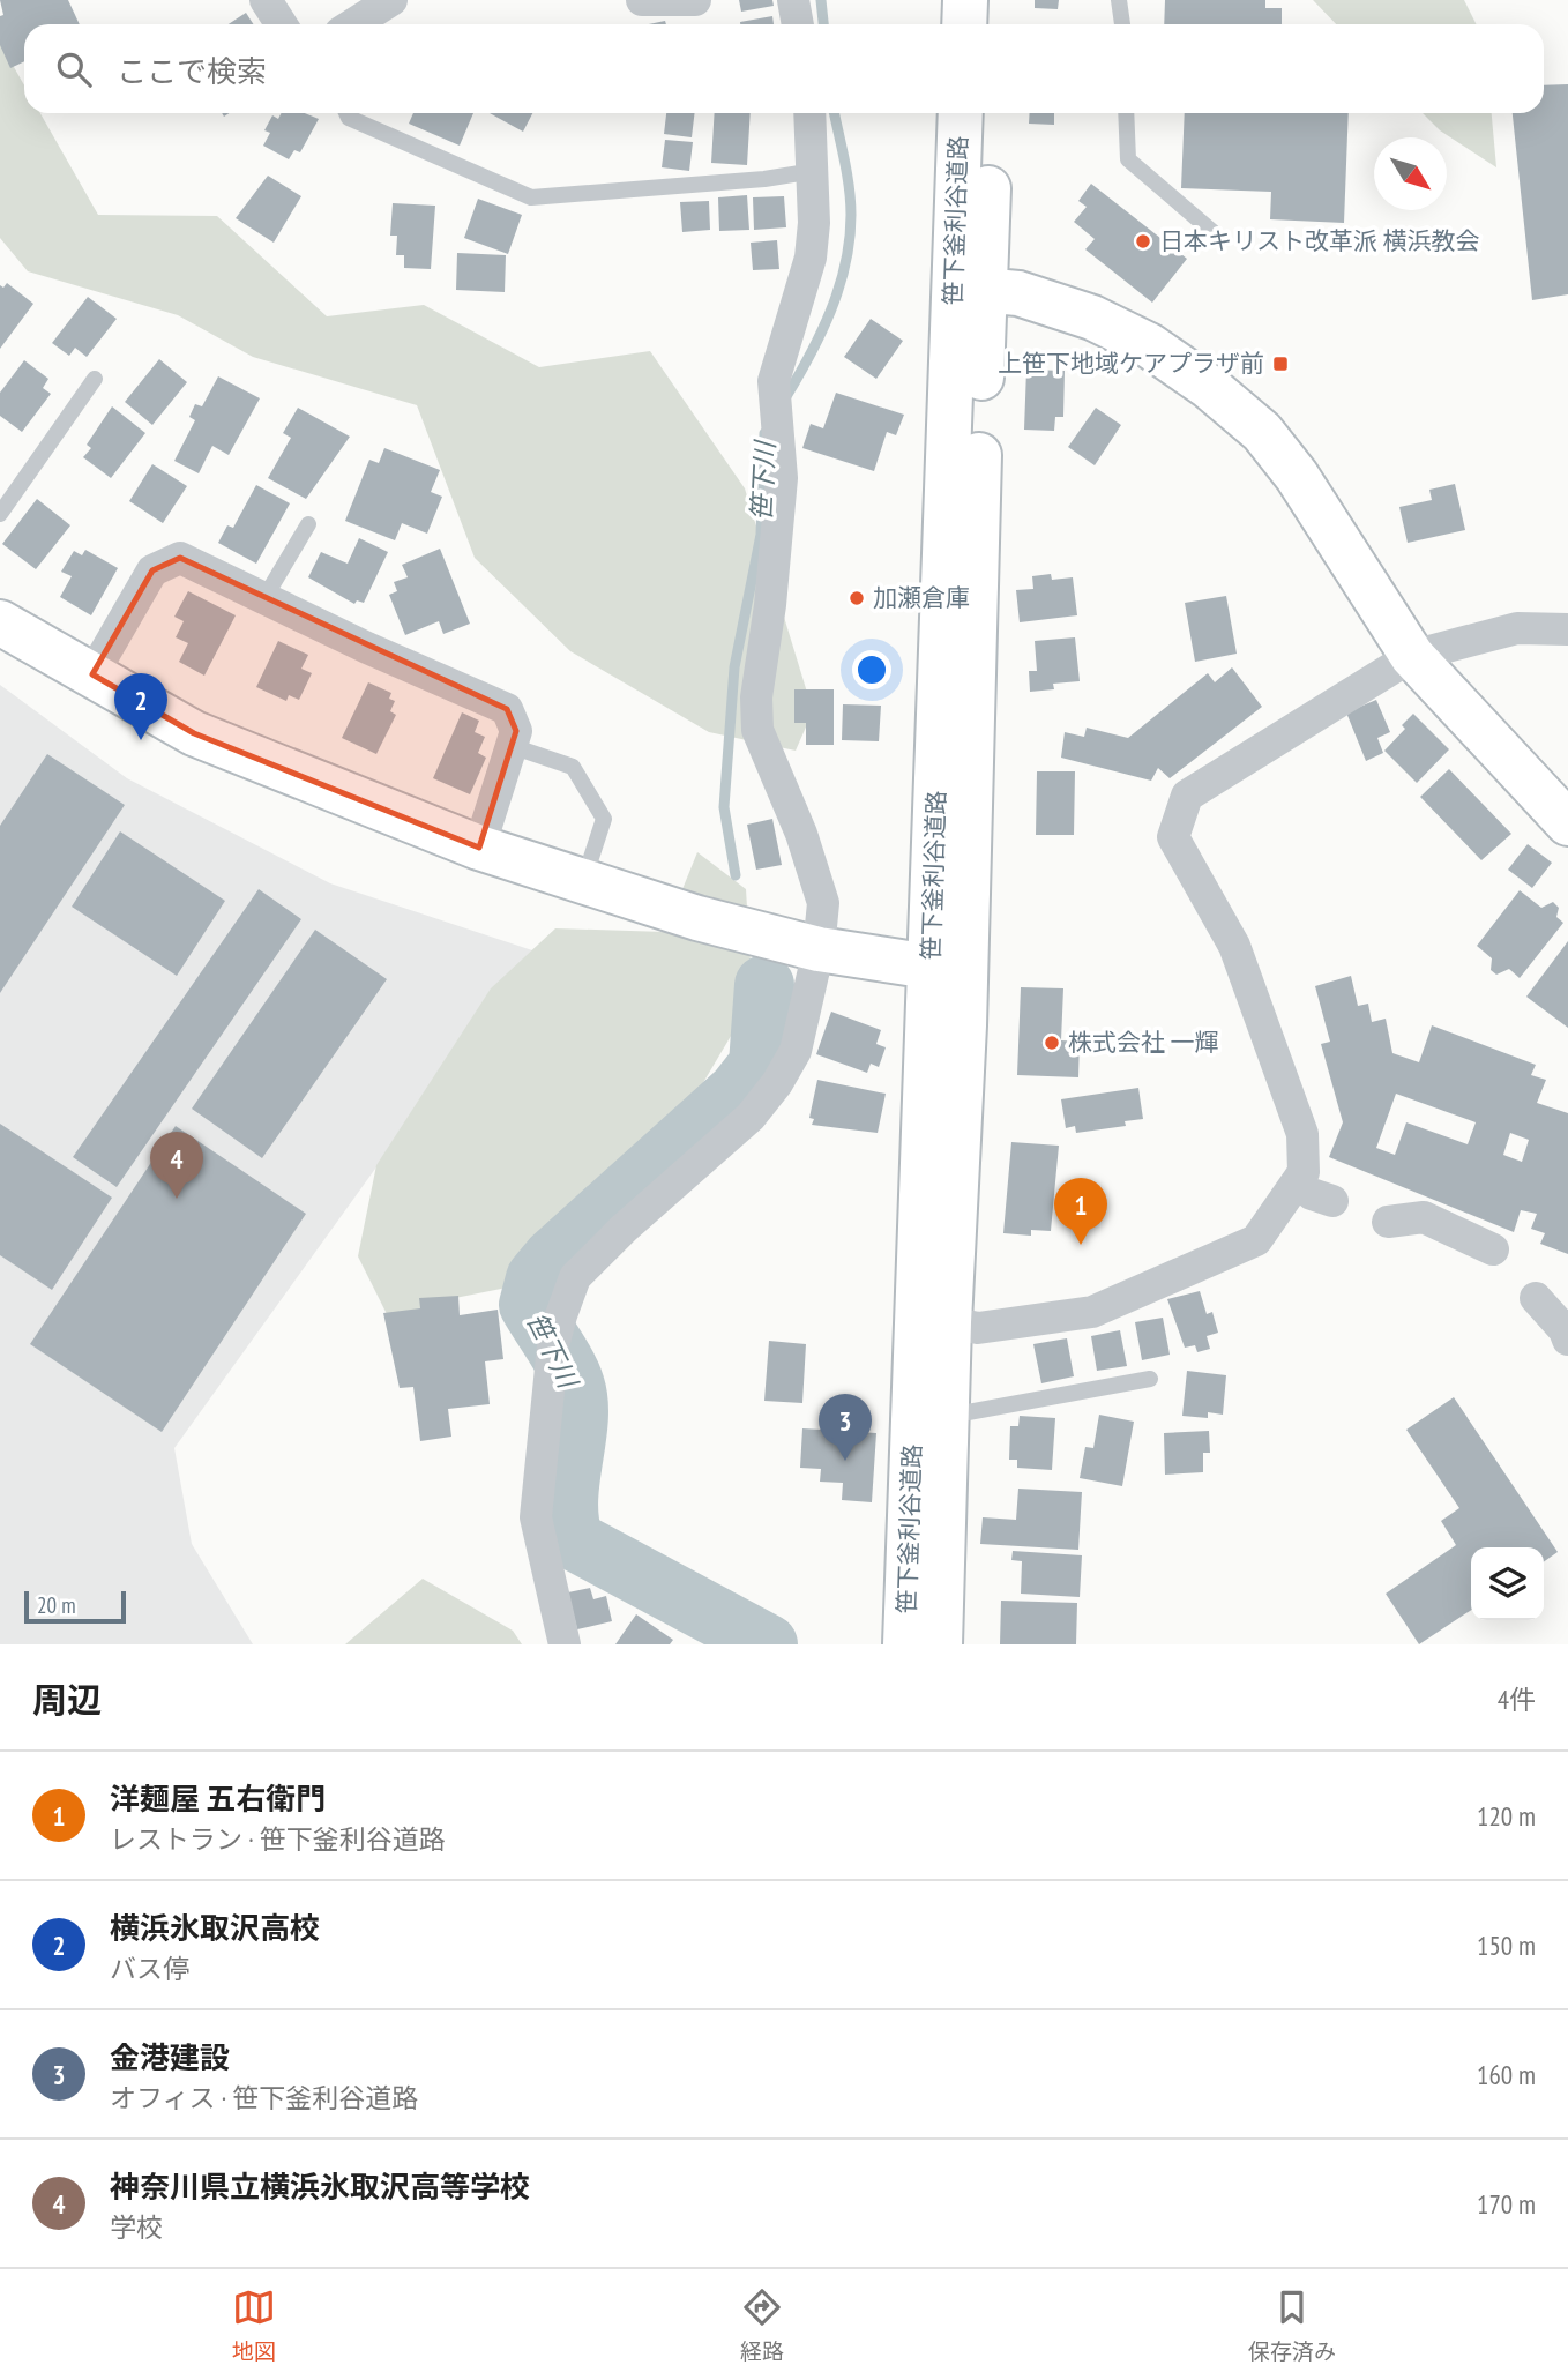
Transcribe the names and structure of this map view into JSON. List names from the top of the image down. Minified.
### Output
{"streets":{"street":["笹下釜利谷道路"]},"water":["笹下川"],"places":{"other":["日本キリスト改革派 横浜教会","加瀬倉庫","株式会社 一輝"],"transit":["上笹下地域ケアプラザ前"]},"scale_bar":"20 m","north":"bottom right","page":{"search":"ここで検索","pins":["2","4","1","3"],"scale":"20 m","heading":["周辺","4件"],"list":[{"mark":"1","name":"洋麺屋 五右衛門","note":"レストラン · 笹下釜利谷道路","value":"120 m"},{"mark":"2","name":"横浜氷取沢高校","note":"バス停","value":"150 m"},{"mark":"3","name":"金港建設","note":"オフィス · 笹下釜利谷道路","value":"160 m"},{"mark":"4","name":"神奈川県立横浜氷取沢高等学校","note":"学校","value":"170 m"}],"nav":["地図","経路","保存済み"]}}
